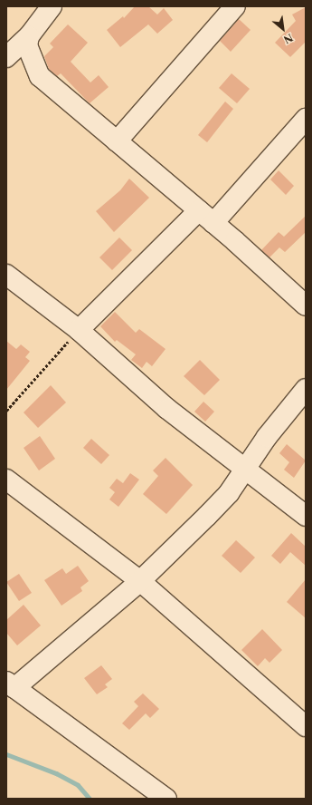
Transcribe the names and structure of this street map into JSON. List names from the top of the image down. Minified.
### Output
{"north":"bottom right"}
